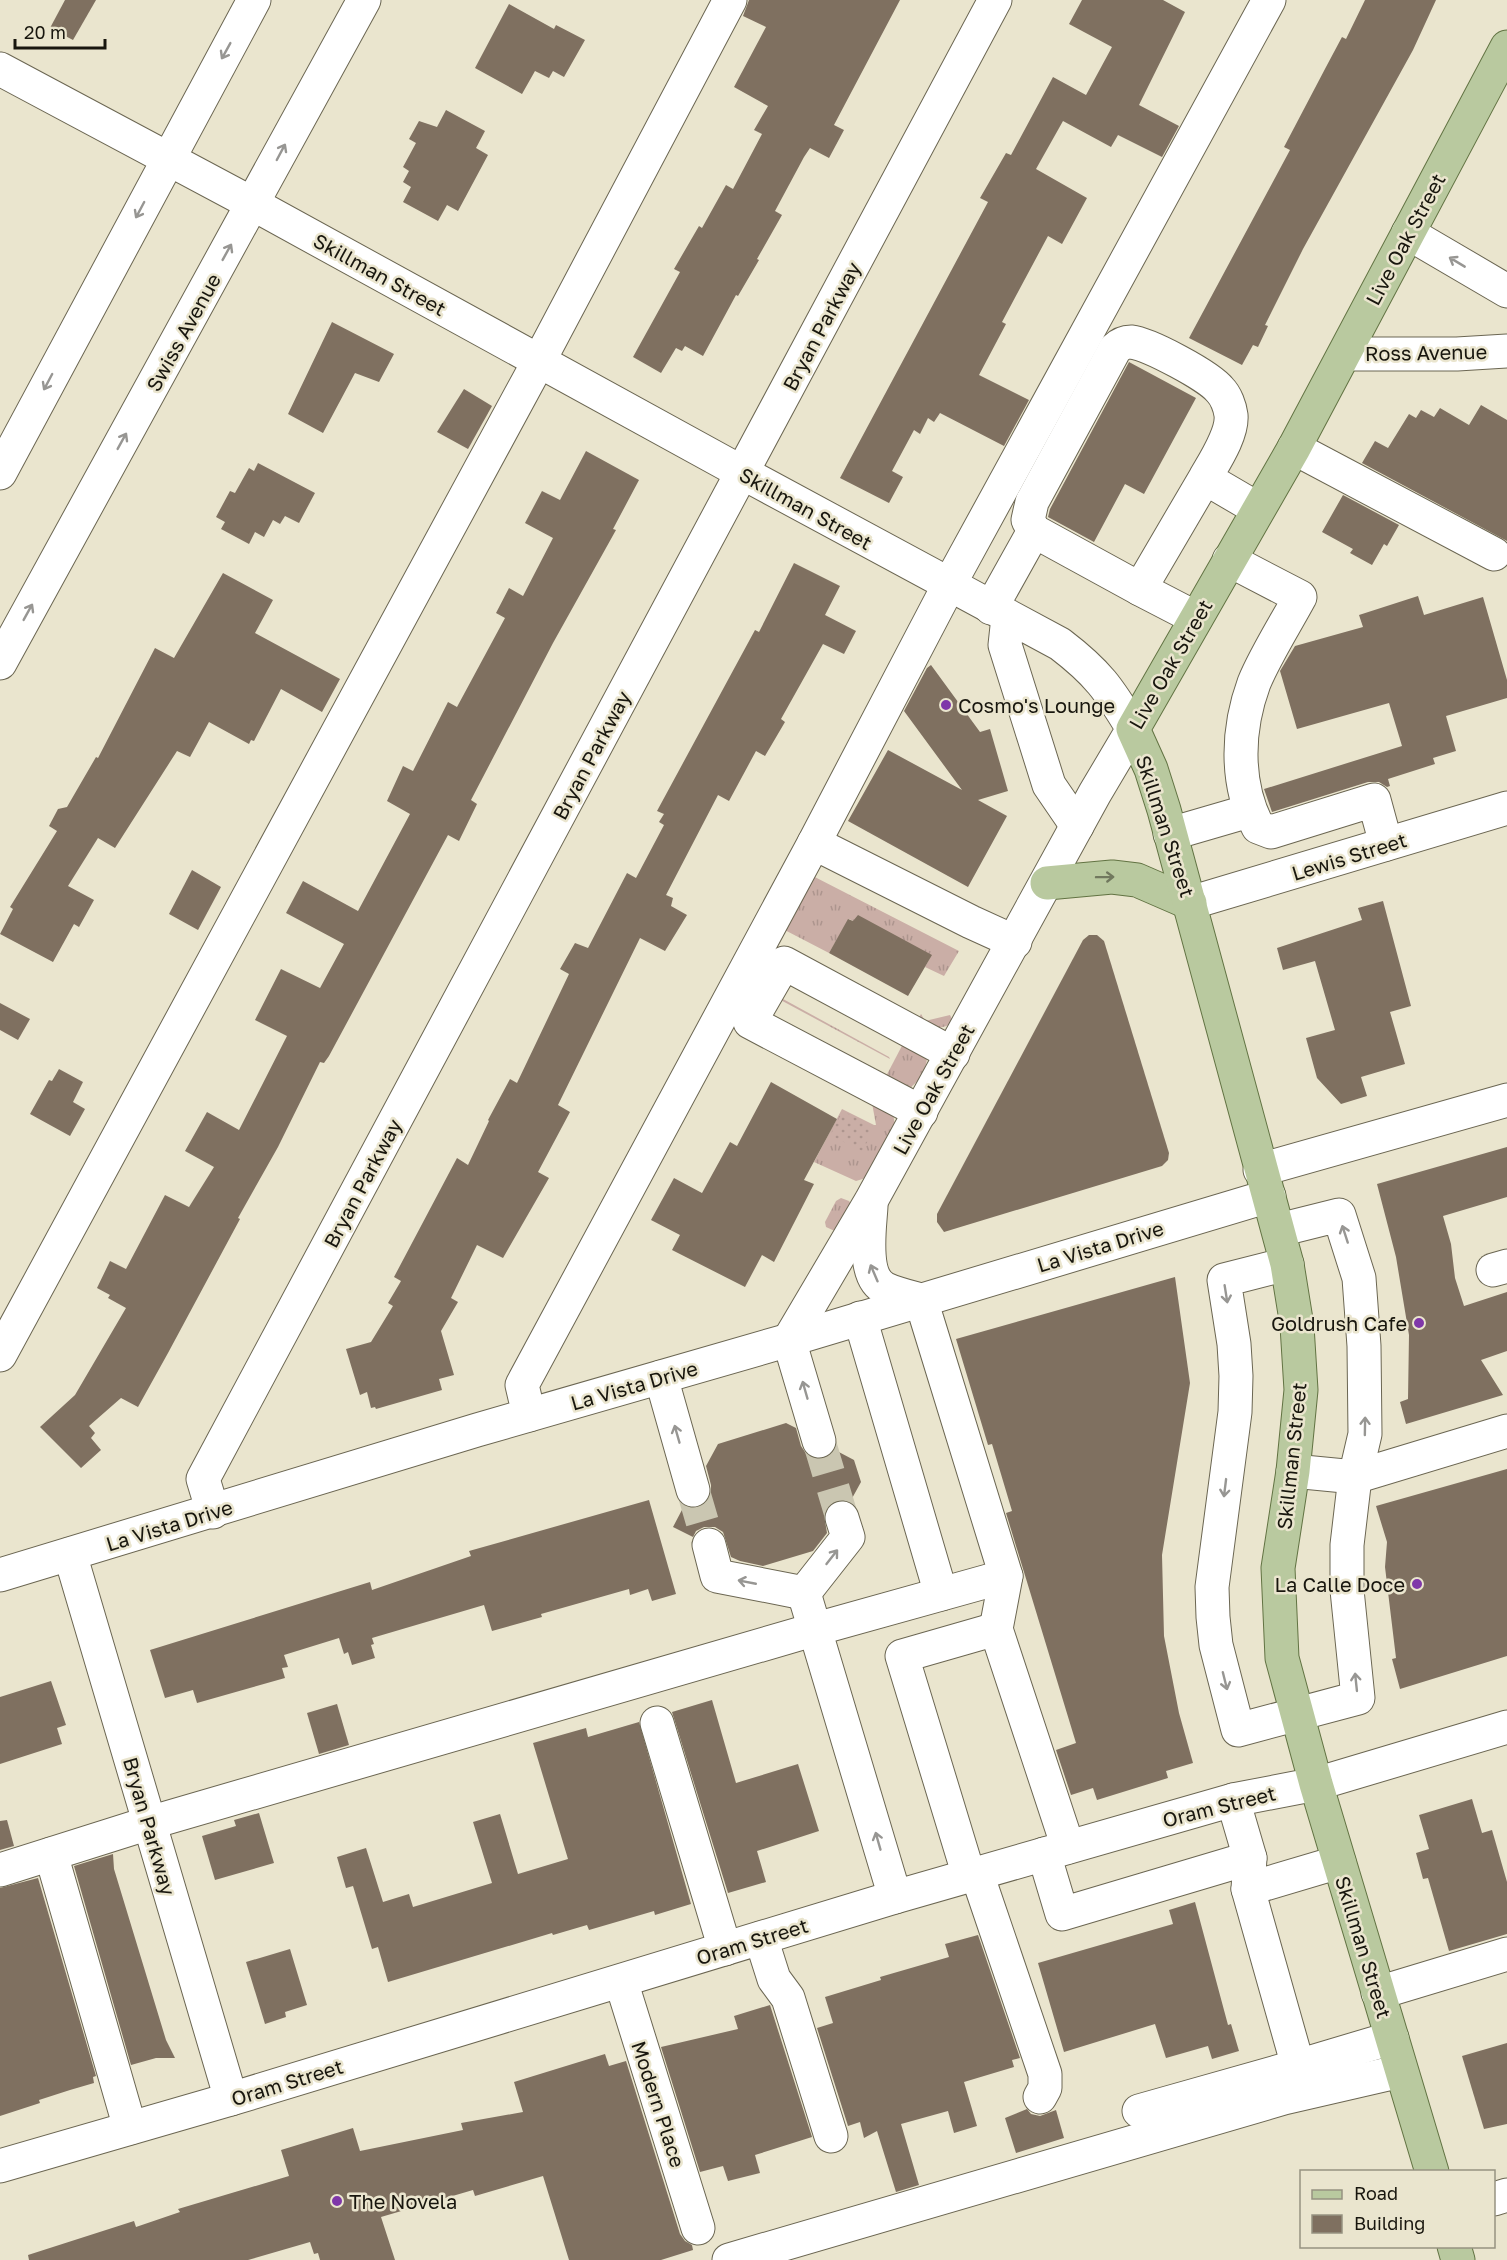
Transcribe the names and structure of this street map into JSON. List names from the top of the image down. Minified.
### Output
{"streets":{"main road":["Live Oak Street","Skillman Street"],"street":["Bryan Parkway","Swiss Avenue","Ross Avenue","Lewis Street","La Vista Drive","Oram Street","Modern Place"]},"crossings":[["Live Oak Street","Skillman Street"],["Live Oak Street","Ross Avenue"],["Live Oak Street","La Vista Drive"],["Skillman Street","Bryan Parkway"],["Skillman Street","Swiss Avenue"],["Skillman Street","Lewis Street"],["Skillman Street","La Vista Drive"],["Skillman Street","Oram Street"],["Bryan Parkway","La Vista Drive"],["Bryan Parkway","Oram Street"],["Oram Street","Modern Place"]],"places":["Cosmo's Lounge","Goldrush Cafe","La Calle Doce","The Novela"],"legend":["Road","Building"],"scale_bar":"20 m"}
